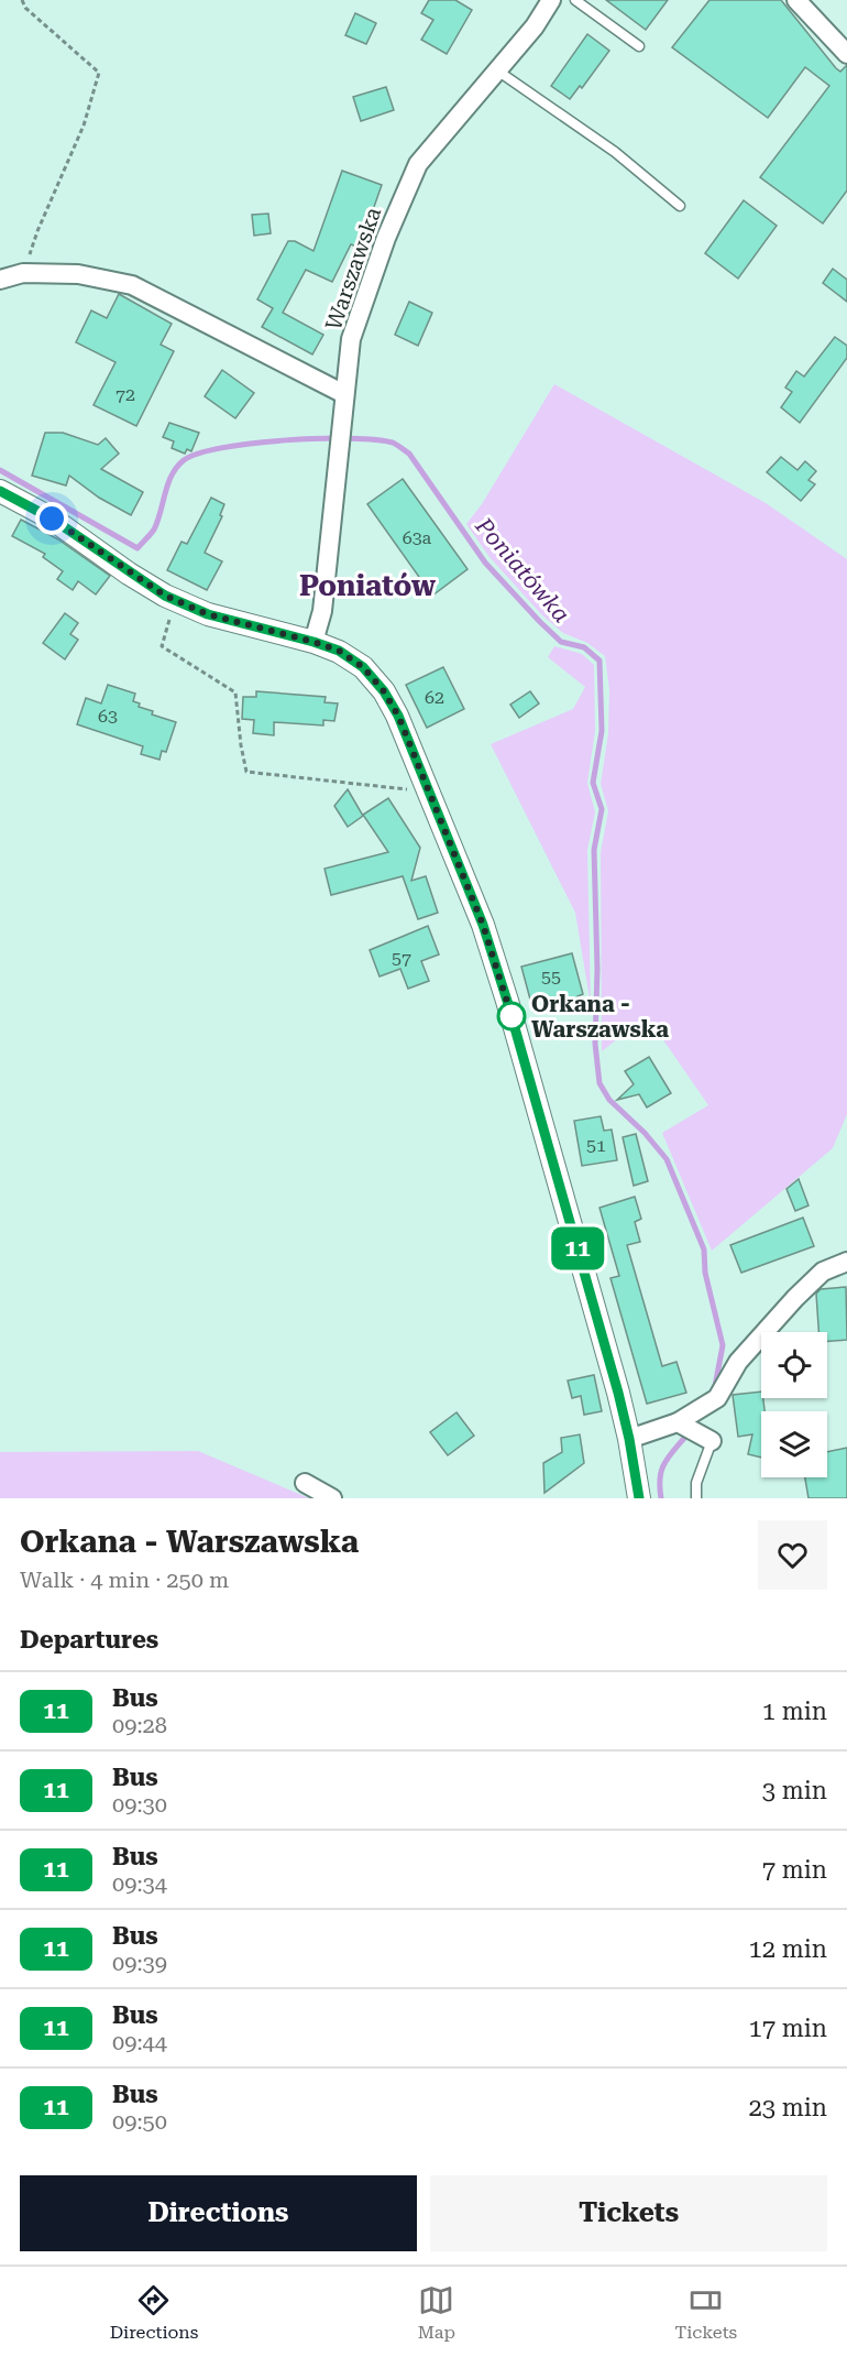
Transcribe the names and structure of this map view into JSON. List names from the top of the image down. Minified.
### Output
{"streets":{"street":["Warszawska"]},"districts":["Poniatów"],"water":["Poniatówka"],"places":["Orkana - Warszawska"],"lines":["bus line 11"],"house_numbers":["72","63a","62","63","57","55","51"],"page":{"on_map":"11","heading":[["Orkana - Warszawska","Walk · 4 min · 250 m"],"Departures"],"list":[{"mark":"11","name":"Bus","note":"09:28","value":"1 min"},{"mark":"11","name":"Bus","note":"09:30","value":"3 min"},{"mark":"11","name":"Bus","note":"09:34","value":"7 min"},{"mark":"11","name":"Bus","note":"09:39","value":"12 min"},{"mark":"11","name":"Bus","note":"09:44","value":"17 min"},{"mark":"11","name":"Bus","note":"09:50","value":"23 min"}],"buttons":["Directions","Tickets"],"tabs":["Directions","Map","Tickets"]}}
